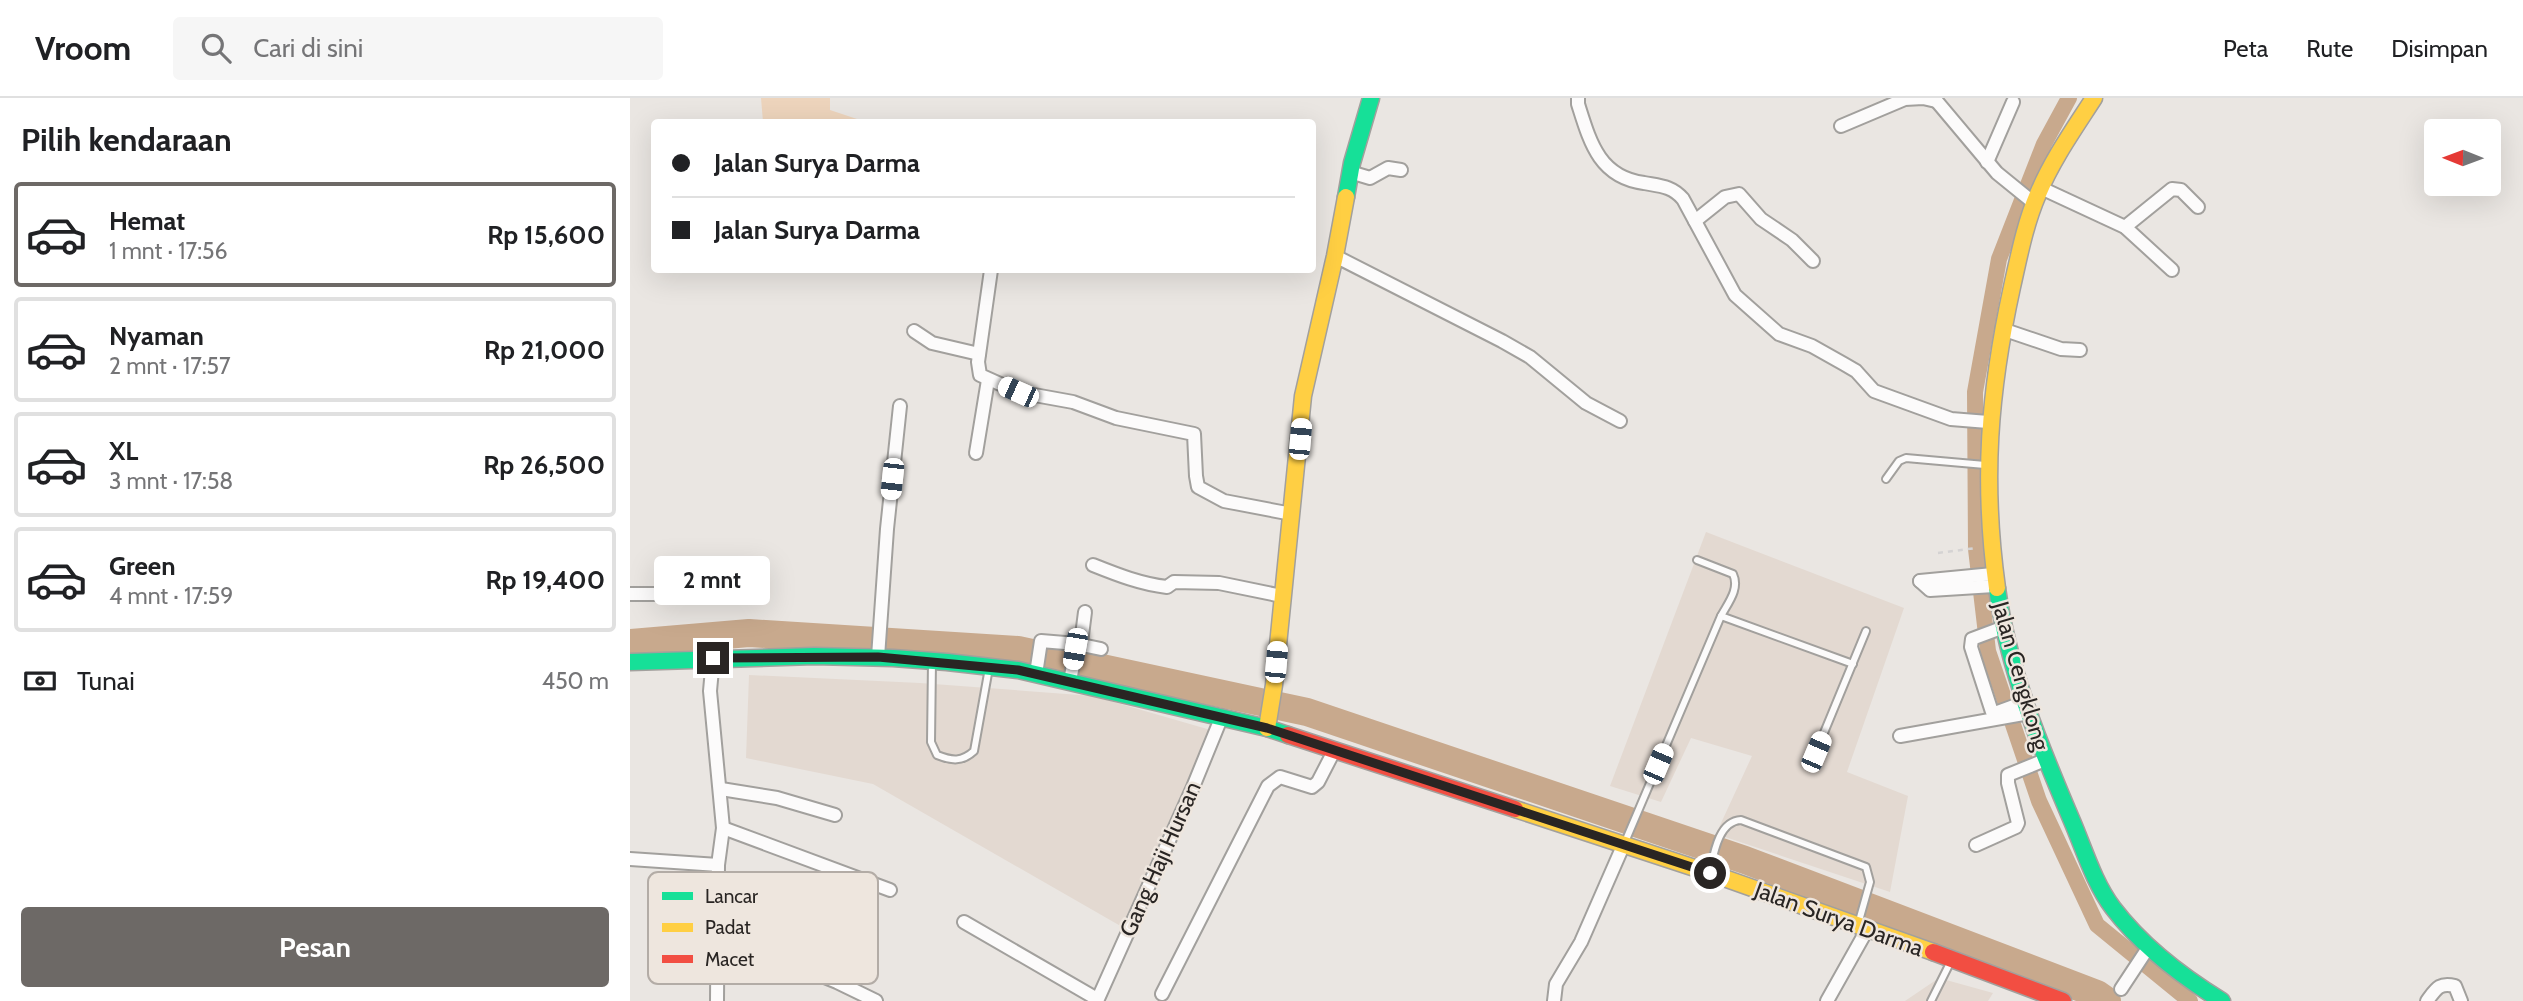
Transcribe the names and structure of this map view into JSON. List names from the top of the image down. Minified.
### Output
{"streets":{"main road":["Jalan Cengklong","Jalan Surya Darma"],"street":["Gang Haji Hursan"]},"crossings":[["Gang Haji Hursan","Jalan Surya Darma"]],"legend":["Lancar","Padat","Macet"],"north":"left","page":{"header":"Vroom","search":"Cari di sini","nav":["Peta","Rute","Disimpan"],"heading":"Pilih kendaraan","banner":["Jalan Surya Darma","Jalan Surya Darma"],"list":[{"name":"Hemat","note":"1 mnt · 17:56","value":"Rp 15,600"},{"name":"Nyaman","note":"2 mnt · 17:57","value":"Rp 21,000"},{"name":"XL","note":"3 mnt · 17:58","value":"Rp 26,500"},{"name":"Green","note":"4 mnt · 17:59","value":"Rp 19,400"}],"bubble":"2 mnt","pay":["Tunai","450 m"],"buttons":"Pesan"}}
